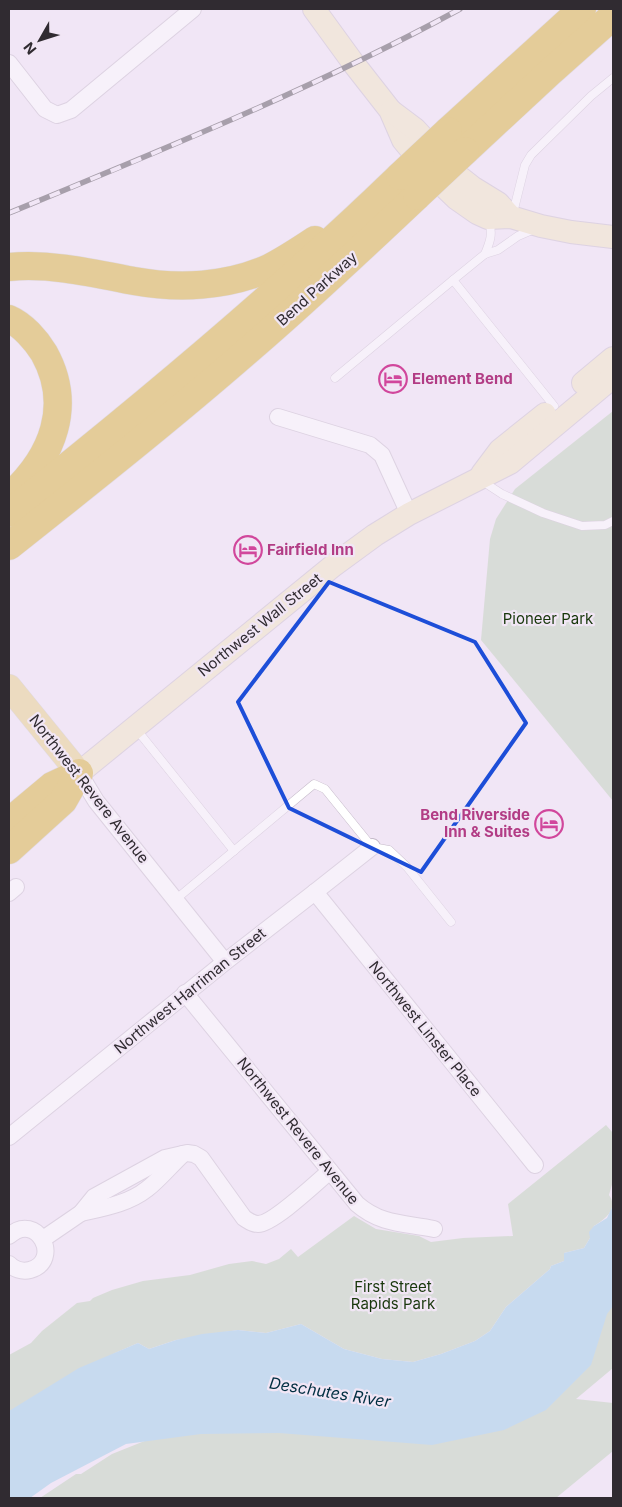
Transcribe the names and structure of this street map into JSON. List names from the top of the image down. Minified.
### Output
{"streets":{"highway":["Bend Parkway"],"main road":["Northwest Wall Street","Northwest Revere Avenue"],"street":["Northwest Harriman Street","Northwest Linster Place"]},"crossings":[["Northwest Wall Street","Northwest Revere Avenue"],["Northwest Revere Avenue","Northwest Harriman Street"],["Northwest Harriman Street","Northwest Linster Place"]],"water":["Deschutes River"],"parks":["Pioneer Park","First Street Rapids Park"],"places":{"hotel":["Element Bend","Fairfield Inn","Bend Riverside Inn & Suites"]},"north":"bottom left"}
